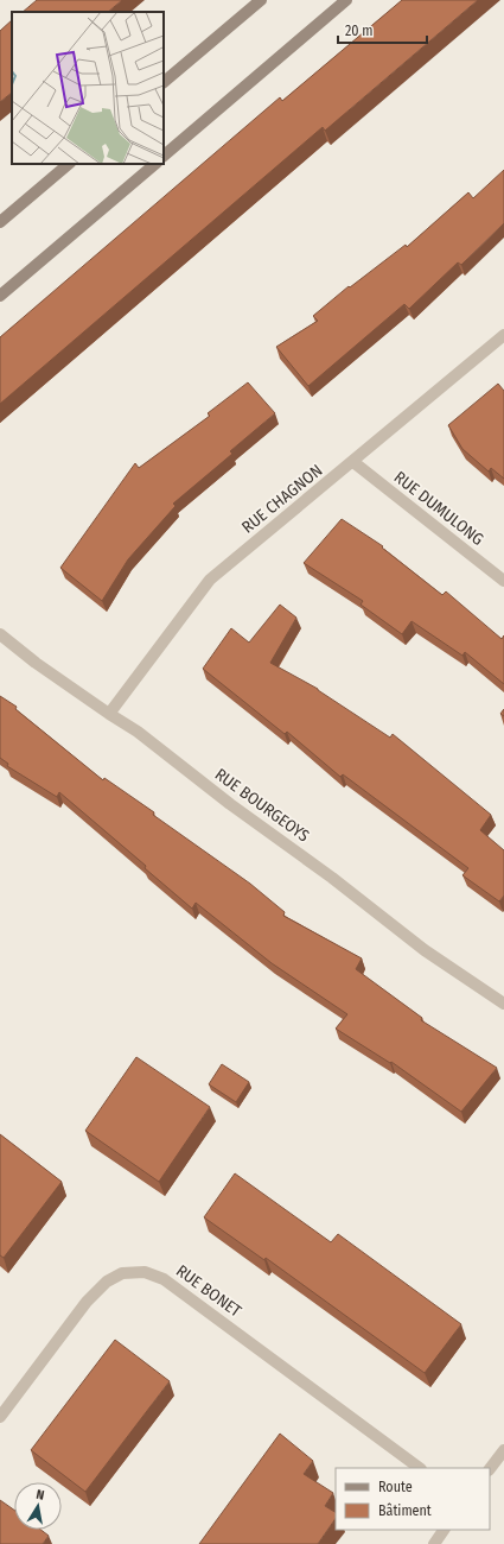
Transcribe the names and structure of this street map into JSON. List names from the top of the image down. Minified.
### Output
{"streets":{"street":["RUE CHAGNON","RUE DUMULONG","RUE BOURGEOYS","RUE BONET"]},"crossings":[["RUE CHAGNON","RUE DUMULONG"],["RUE CHAGNON","RUE BOURGEOYS"]],"legend":["Route","Bâtiment"],"scale_bar":"20 m","north":"top"}
